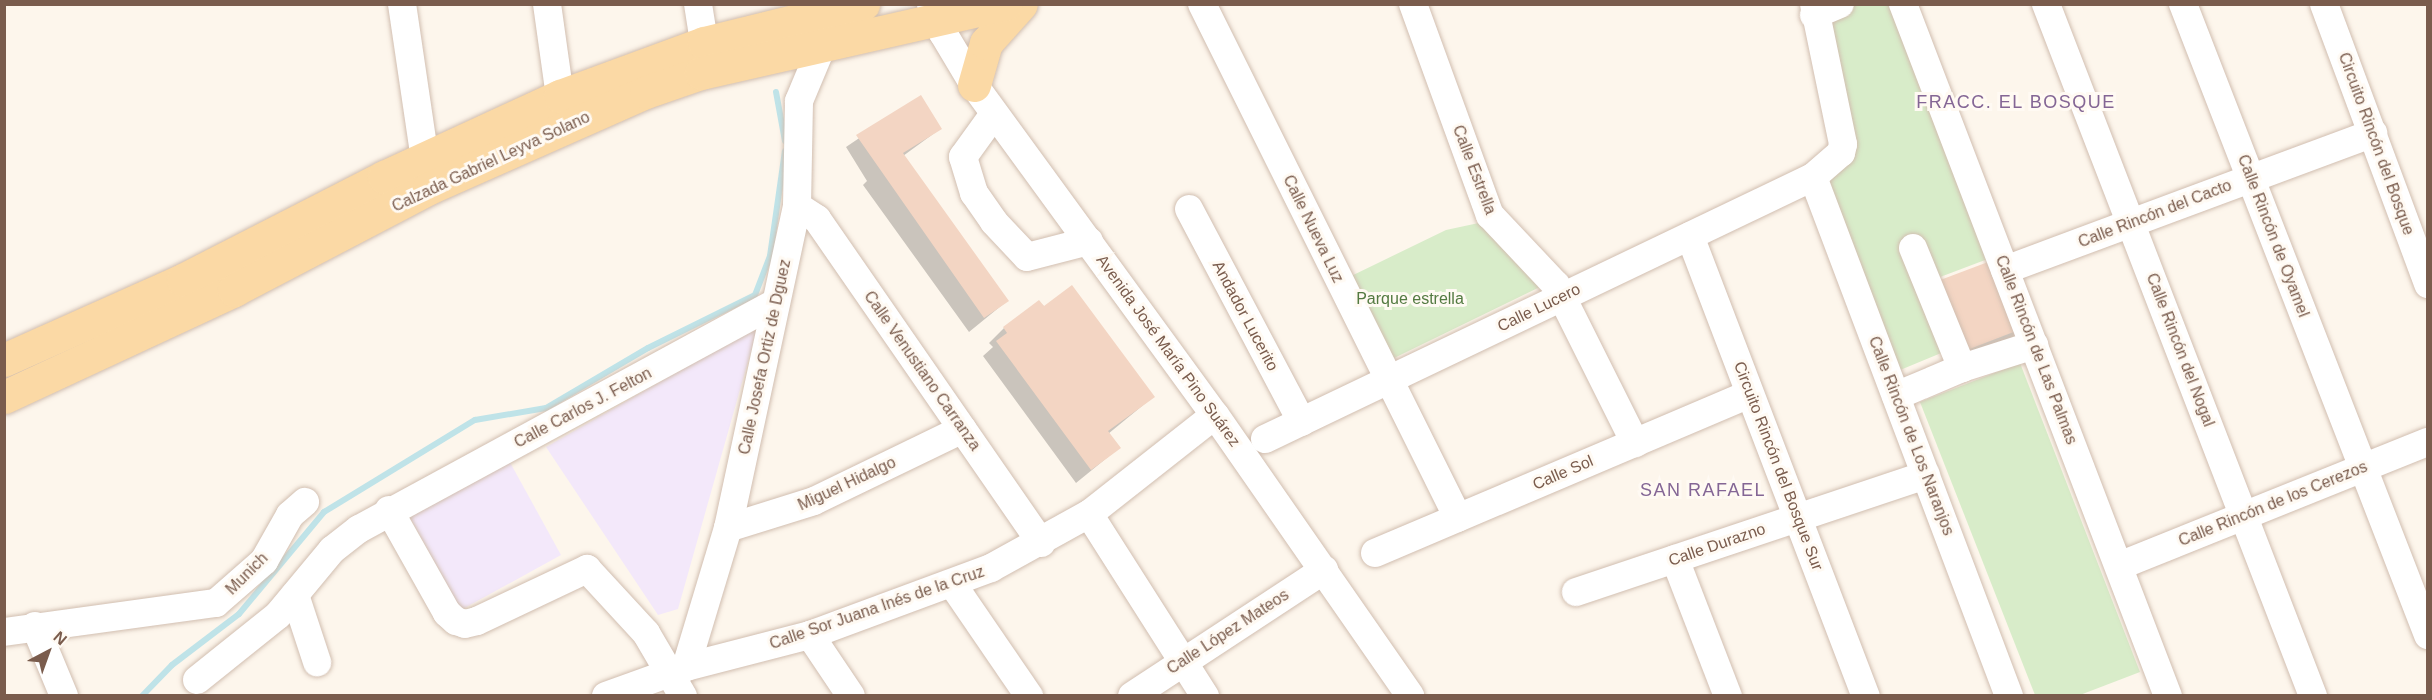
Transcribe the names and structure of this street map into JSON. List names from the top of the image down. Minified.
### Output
{"streets":{"main road":["Calzada Gabriel Leyva Solano"],"street":["Circuito Rincón del Bosque","Calle Estrella","Calle Rincón del Cacto","Calle Nueva Luz","Calle Rincón de Oyamel","Calle Lucero","Andador Lucerito","Calle Rincón de Las Palmas","Calle Rincón del Nogal","Avenida José María Pino Suárez","Calle Josefa Ortiz de Dguez","Calle Venustiano Carranza","Calle Carlos J. Felton","Calle Rincón de Los Naranjos","Circuito Rincón del Bosque Sur","Calle Sol","Miguel Hidalgo","Calle Rincón de los Cerezos","Calle Durazno","Munich","Calle Sor Juana Inés de la Cruz","Calle López Mateos"]},"crossings":[["Circuito Rincón del Bosque","Calle Rincón del Cacto"],["Calzada Gabriel Leyva Solano","Avenida José María Pino Suárez"],["Calzada Gabriel Leyva Solano","Calle Josefa Ortiz de Dguez"],["Calle Estrella","Calle Lucero"],["Calle Estrella","Calle Sol"],["Calle Rincón del Cacto","Calle Rincón de Oyamel"],["Calle Rincón del Cacto","Calle Rincón de Las Palmas"],["Calle Rincón del Cacto","Calle Rincón del Nogal"],["Calle Nueva Luz","Calle Lucero"],["Calle Nueva Luz","Calle Sol"],["Calle Rincón de Oyamel","Calle Rincón de los Cerezos"],["Calle Lucero","Andador Lucerito"],["Calle Lucero","Calle Rincón de Los Naranjos"],["Calle Lucero","Circuito Rincón del Bosque Sur"],["Calle Rincón de Las Palmas","Calle Rincón de los Cerezos"],["Calle Rincón del Nogal","Calle Rincón de los Cerezos"],["Avenida José María Pino Suárez","Calle Sor Juana Inés de la Cruz"],["Avenida José María Pino Suárez","Calle López Mateos"],["Calle Josefa Ortiz de Dguez","Calle Venustiano Carranza"],["Calle Josefa Ortiz de Dguez","Calle Carlos J. Felton"],["Calle Josefa Ortiz de Dguez","Miguel Hidalgo"],["Calle Josefa Ortiz de Dguez","Calle Sor Juana Inés de la Cruz"],["Calle Venustiano Carranza","Miguel Hidalgo"],["Calle Venustiano Carranza","Calle Sor Juana Inés de la Cruz"],["Calle Rincón de Los Naranjos","Calle Durazno"],["Circuito Rincón del Bosque Sur","Calle Sol"],["Circuito Rincón del Bosque Sur","Calle Durazno"]],"districts":["FRACC. EL BOSQUE","SAN RAFAEL"],"parks":["Parque estrella"],"north":"top right"}
